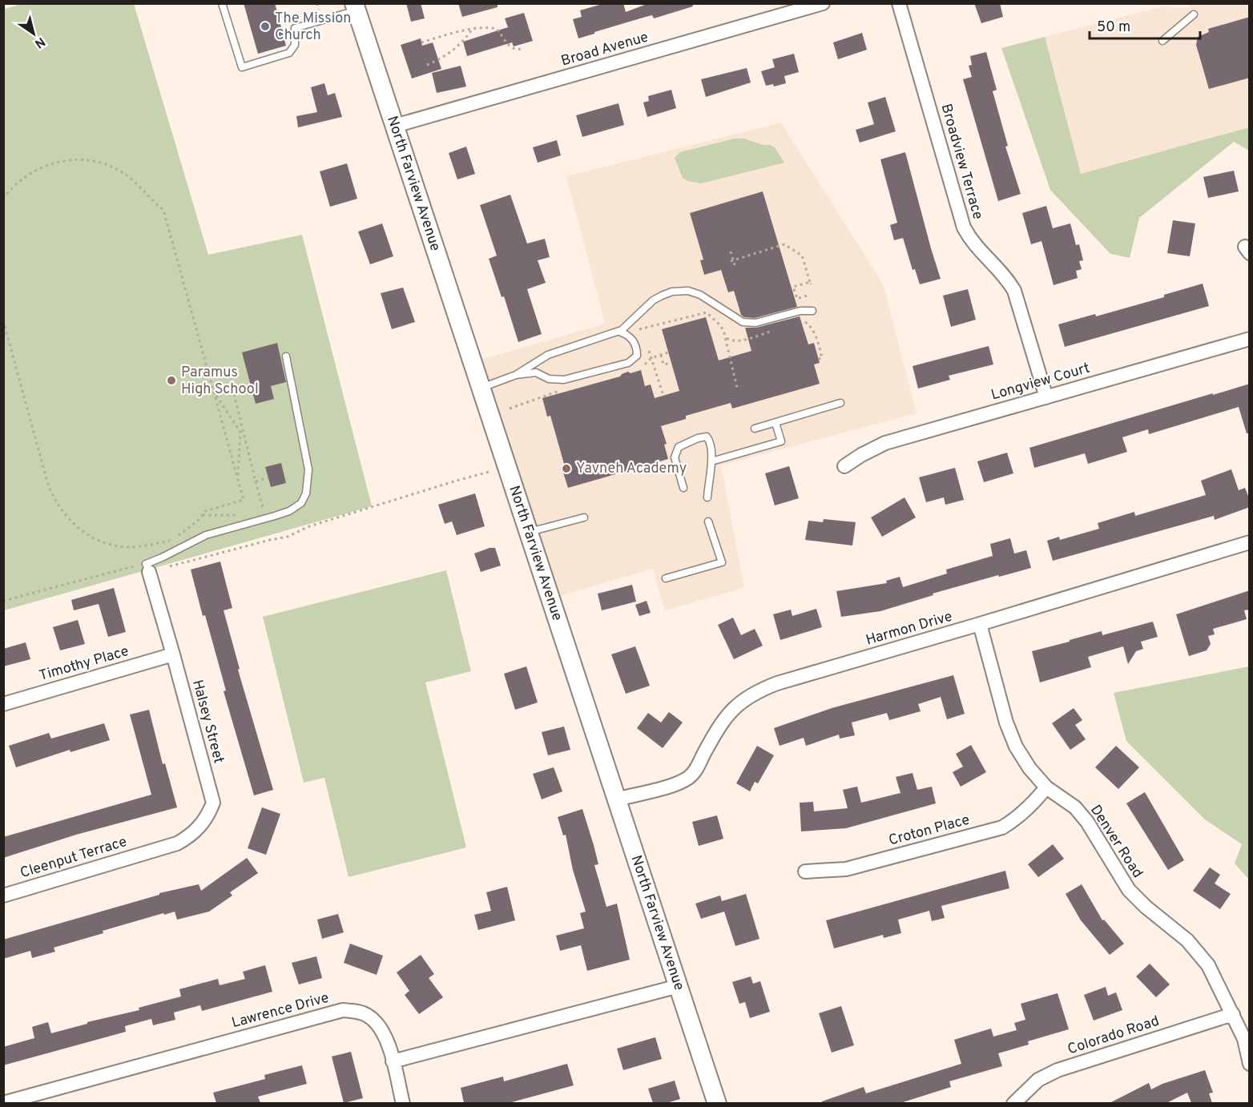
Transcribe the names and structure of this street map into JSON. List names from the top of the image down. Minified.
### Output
{"streets":{"street":["Broad Avenue","Broadview Terrace","North Farview Avenue","Longview Court","Harmon Drive","Timothy Place","Halsey Street","Croton Place","Denver Road","Cleenput Terrace","Lawrence Drive","Colorado Road"]},"crossings":[["Broad Avenue","North Farview Avenue"],["Broadview Terrace","Longview Court"],["North Farview Avenue","Harmon Drive"],["Harmon Drive","Denver Road"],["Timothy Place","Halsey Street"],["Halsey Street","Cleenput Terrace"],["Croton Place","Denver Road"],["Denver Road","Colorado Road"]],"places":["The Mission Church","Paramus High School","Yavneh Academy"],"scale_bar":"50 m","north":"bottom right"}
